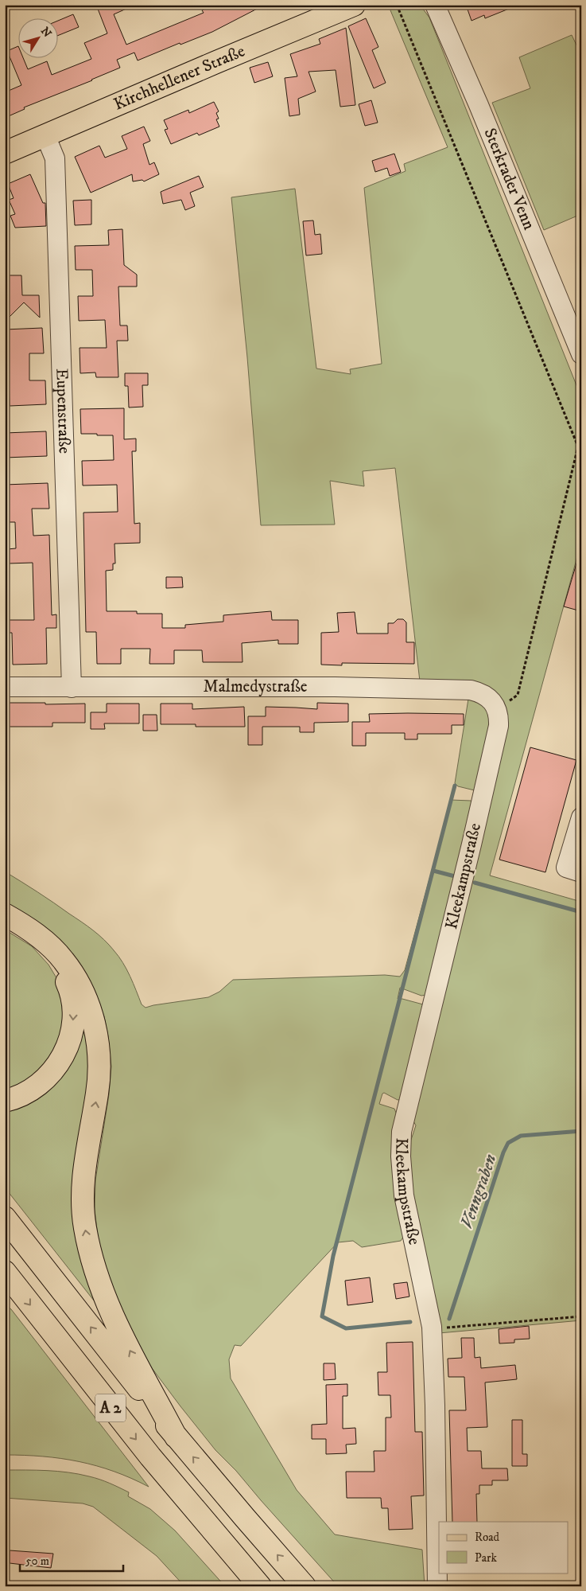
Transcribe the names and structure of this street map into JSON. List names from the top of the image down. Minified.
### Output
{"streets":{"main road":["Kirchhellener Straße","A 2"],"street":["Sterkrader Venn","Eupenstraße","Malmedystraße","Kleekampstraße"]},"crossings":[["Kirchhellener Straße","Eupenstraße"],["Eupenstraße","Malmedystraße"],["Malmedystraße","Kleekampstraße"]],"water":["Venngraben"],"legend":["Road","Park"],"scale_bar":"50 m","north":"top right"}
